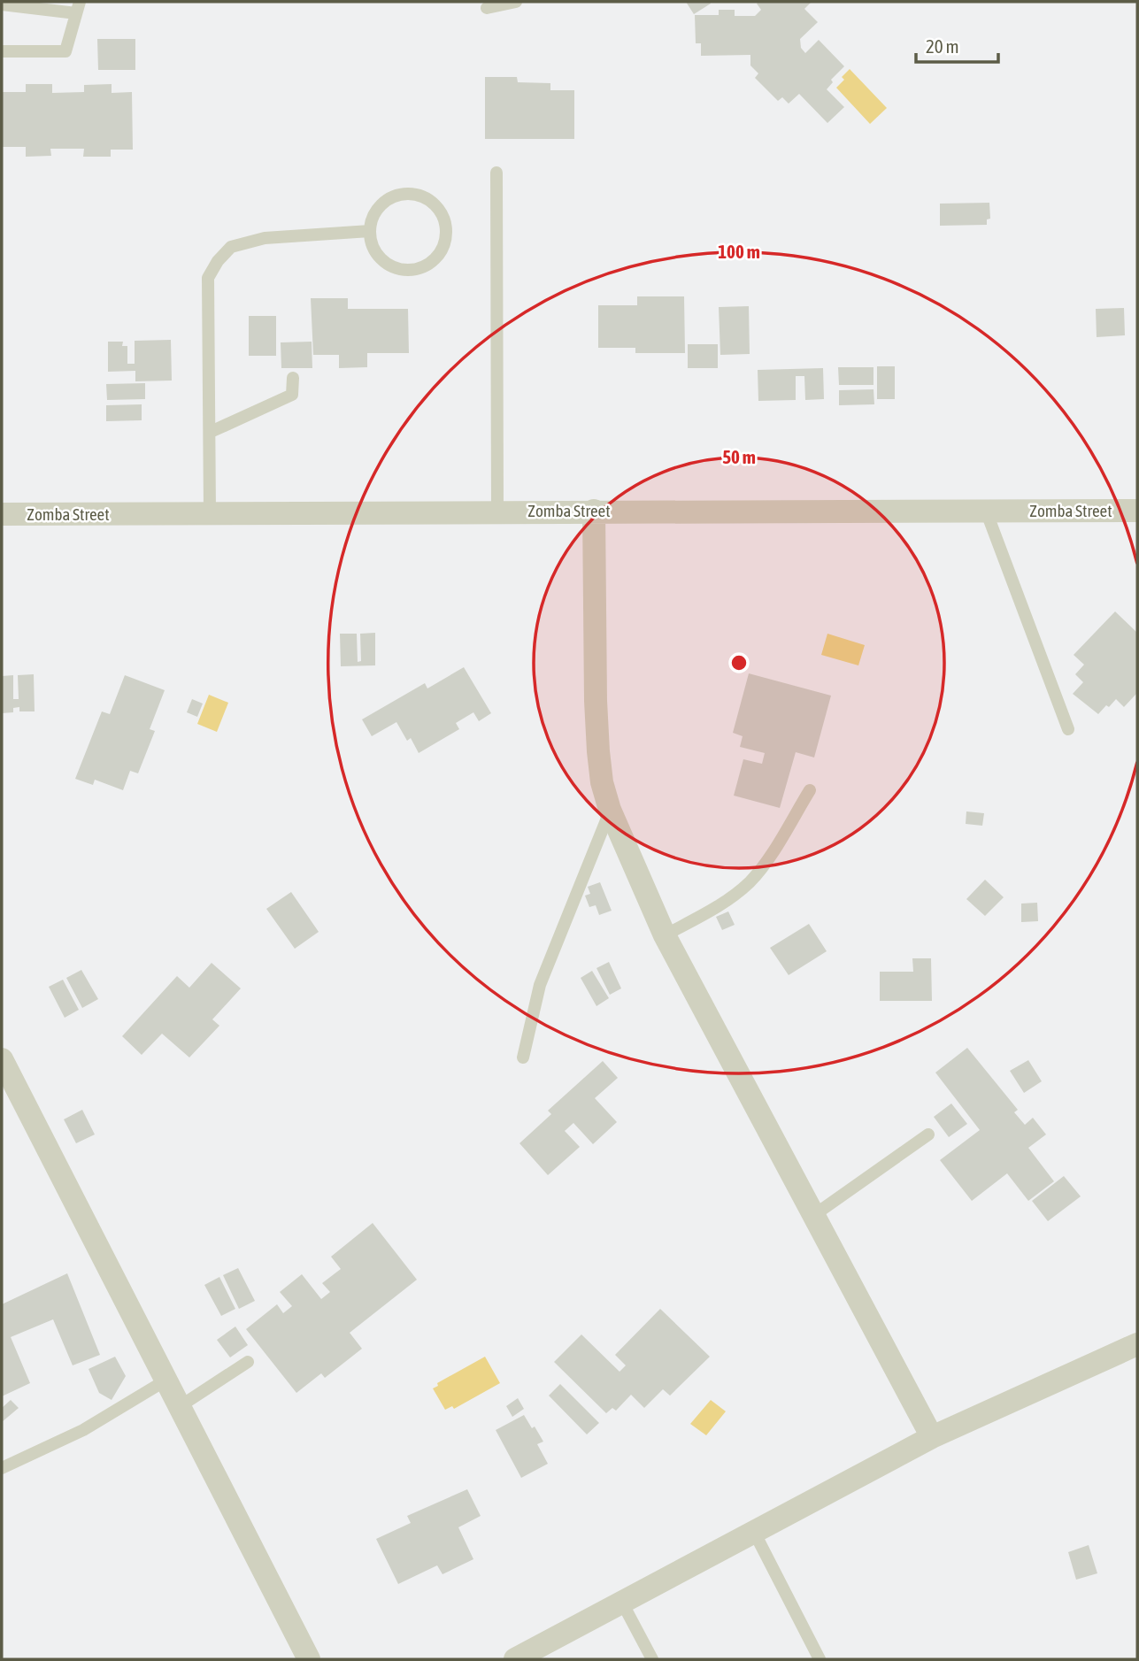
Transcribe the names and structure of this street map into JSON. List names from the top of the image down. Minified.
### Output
{"streets":{"street":["Zomba Street"]},"scale_bar":"20 m","rings":["100 m","50 m"]}
